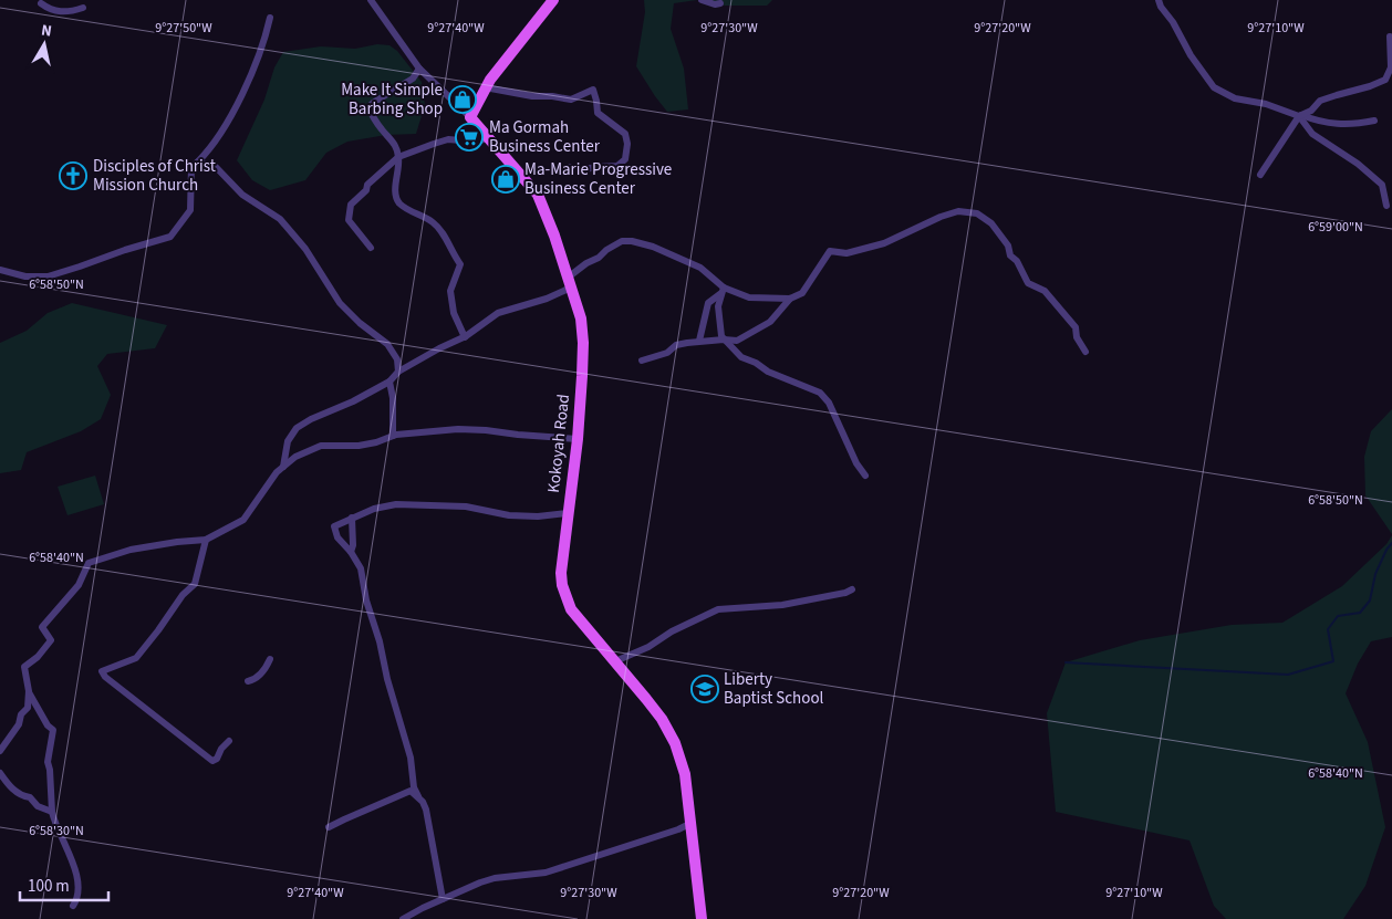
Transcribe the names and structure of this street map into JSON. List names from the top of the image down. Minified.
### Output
{"streets":{"main road":["Kokoyah Road"]},"places":{"shop":["Make It Simple Barbing Shop","Ma-Marie Progressive Business Center"],"supermarket":["Ma Gormah Business Center"],"church":["Disciples of Christ Mission Church"],"school or university":["Liberty Baptist School"]},"scale_bar":"100 m","north":"top","coordinates":["9°27'50\"W","9°27'40\"W","9°27'30\"W","9°27'20\"W","9°27'10\"W","6°59'00\"N","6°58'50\"N","6°58'40\"N","6°58'30\"N"]}
